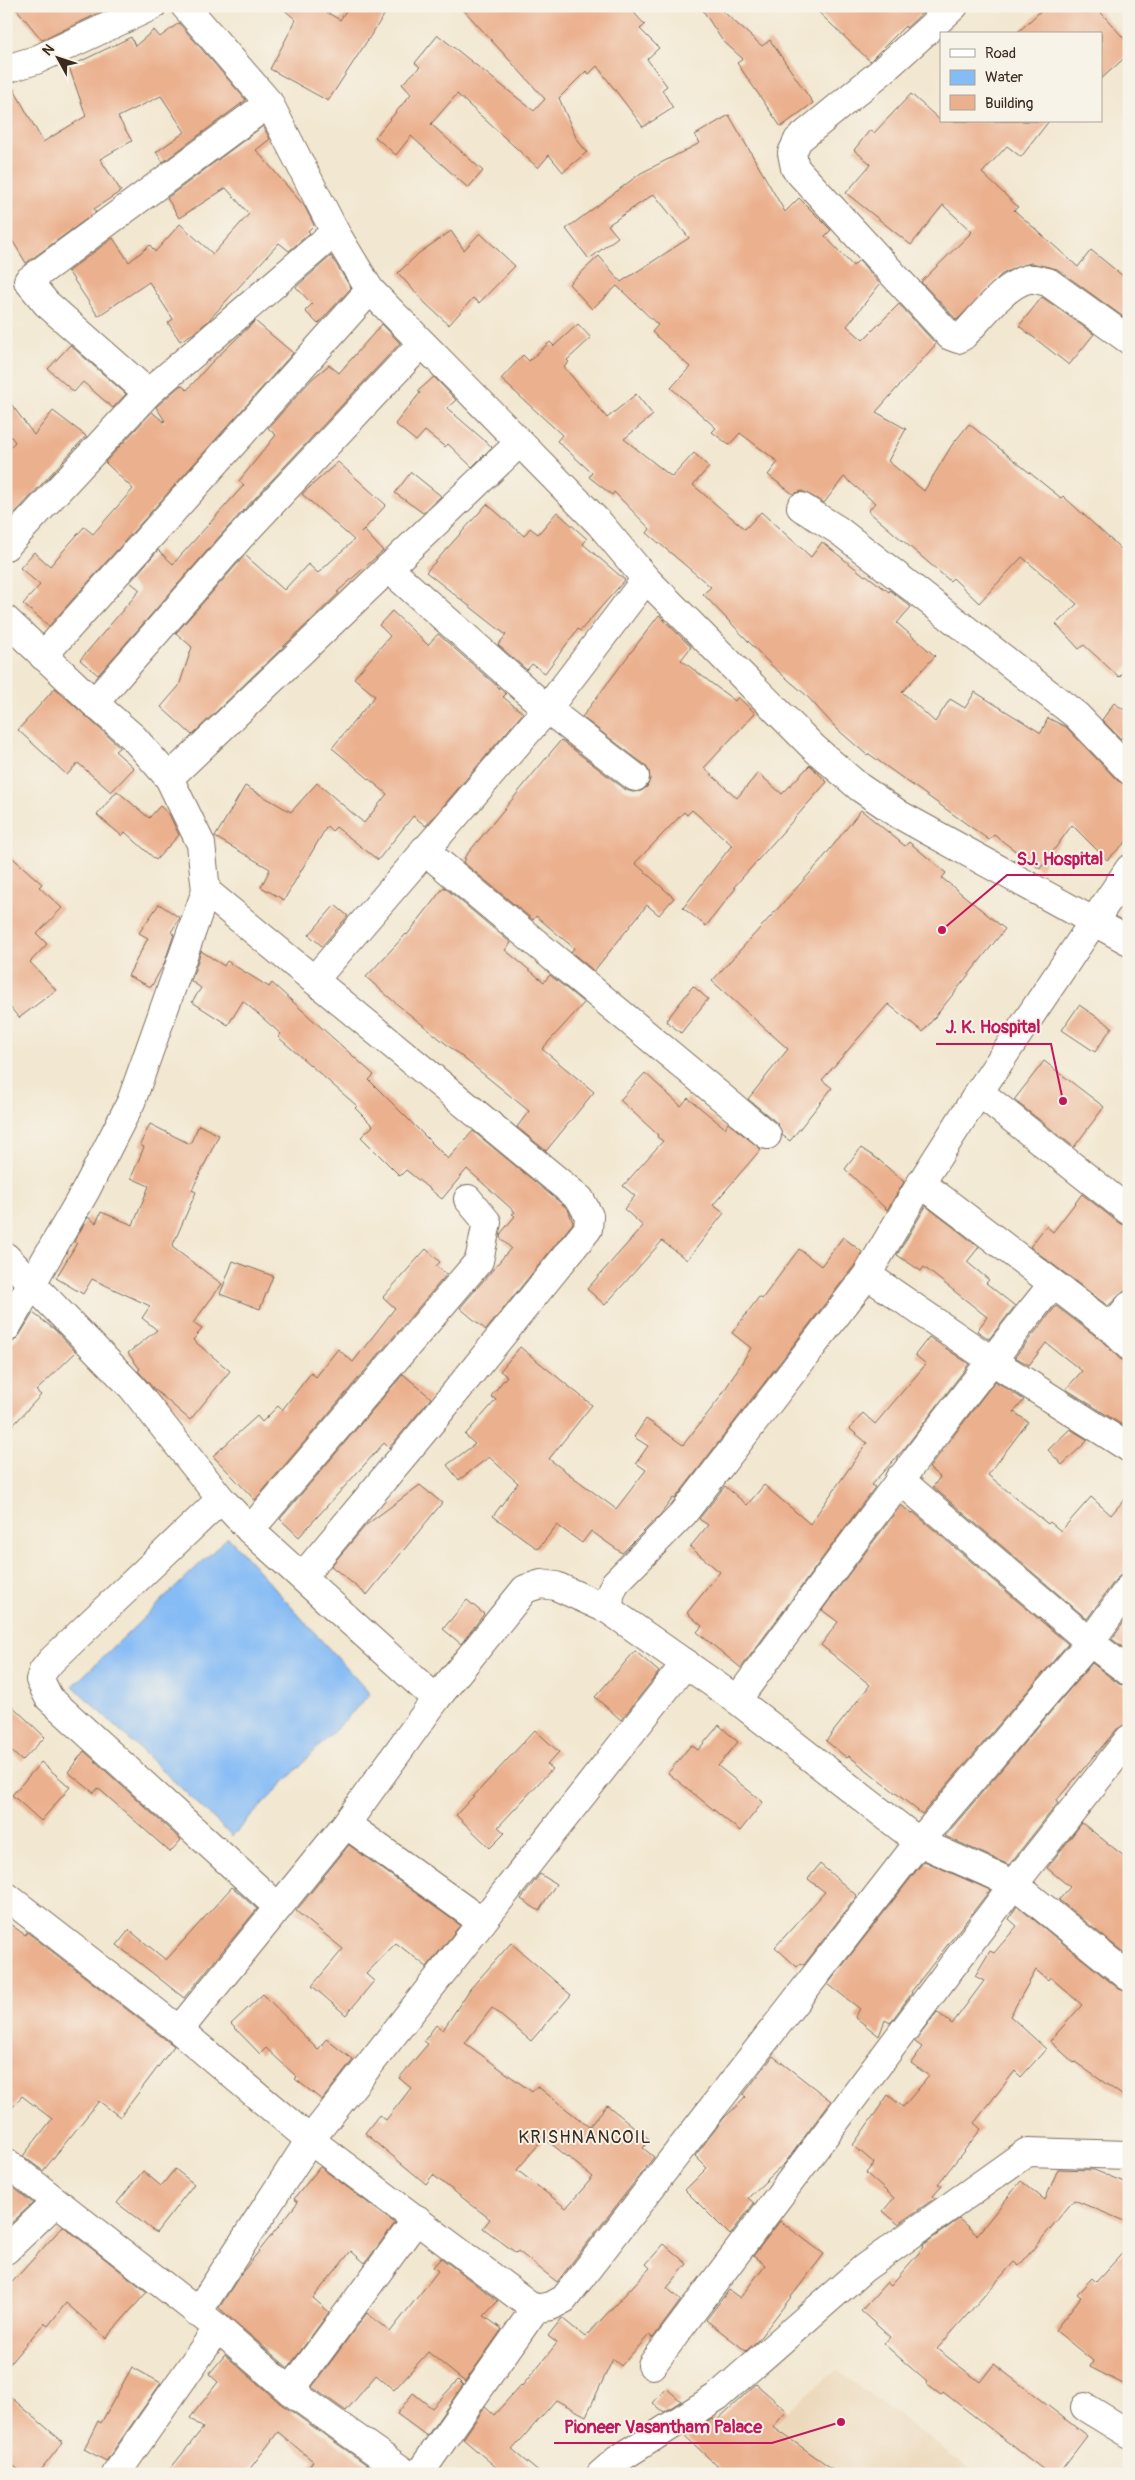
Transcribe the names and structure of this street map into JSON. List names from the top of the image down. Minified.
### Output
{"districts":["KRISHNANCOIL"],"places":["SJ. Hospital","J. K. Hospital","Pioneer Vasantham Palace"],"legend":["Road","Water","Building"],"north":"top left"}
